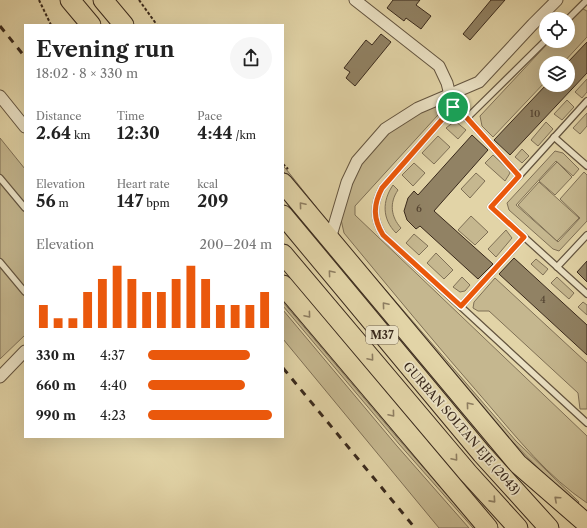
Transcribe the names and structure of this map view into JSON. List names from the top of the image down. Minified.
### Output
{"streets":{"highway":["M37","GURBAN SOLTAN EJE (2043)"]},"house_numbers":["10","6","4"],"page":{"heading":["Evening run","18:02 · 8 × 330 m"],"stats":[["Distance","2.64 km"],["Time","12:30"],["Pace","4:44 /km"],["Elevation","56 m"],["Heart rate","147 bpm"],["kcal","209"]],"chart":["Elevation","200–204 m"],"list":[{"name":"330 m","note":"4:37"},{"name":"660 m","note":"4:40"},{"name":"990 m","note":"4:23"}]}}
